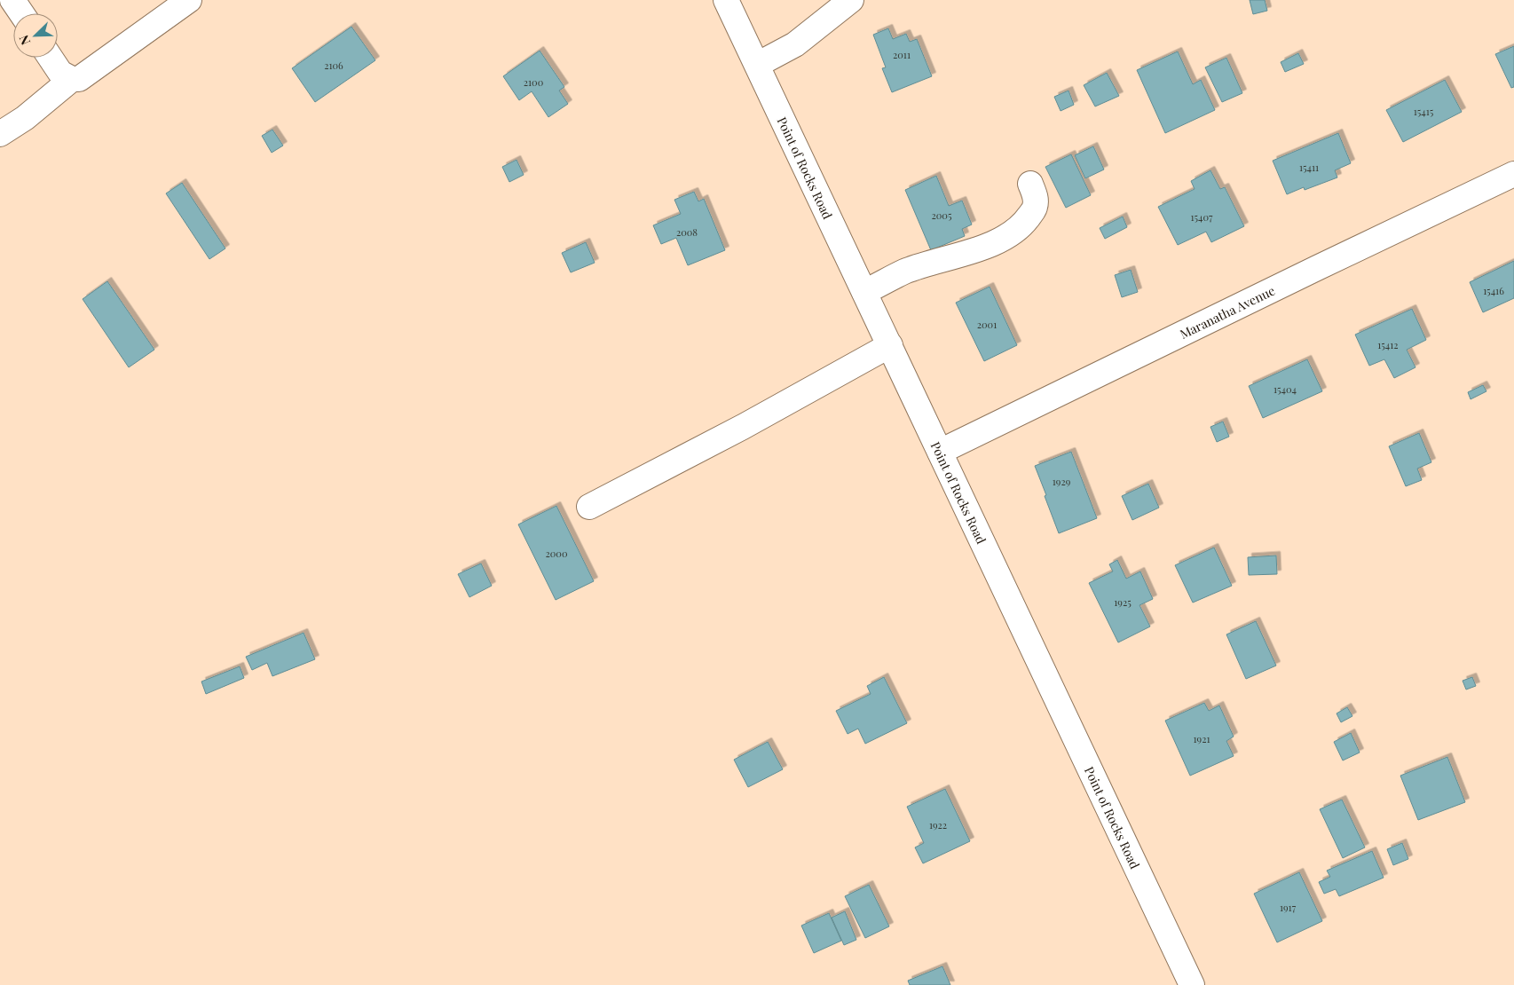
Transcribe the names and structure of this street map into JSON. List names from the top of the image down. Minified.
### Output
{"streets":{"street":["Point of Rocks Road","Maranatha Avenue"]},"crossings":[["Point of Rocks Road","Maranatha Avenue"]],"house_numbers":["2011","2106","2100","15415","15411","2005","15407","2008","15416","2001","15412","15404","1929","2000","1925","1921","1922","1917"],"north":"bottom left"}
